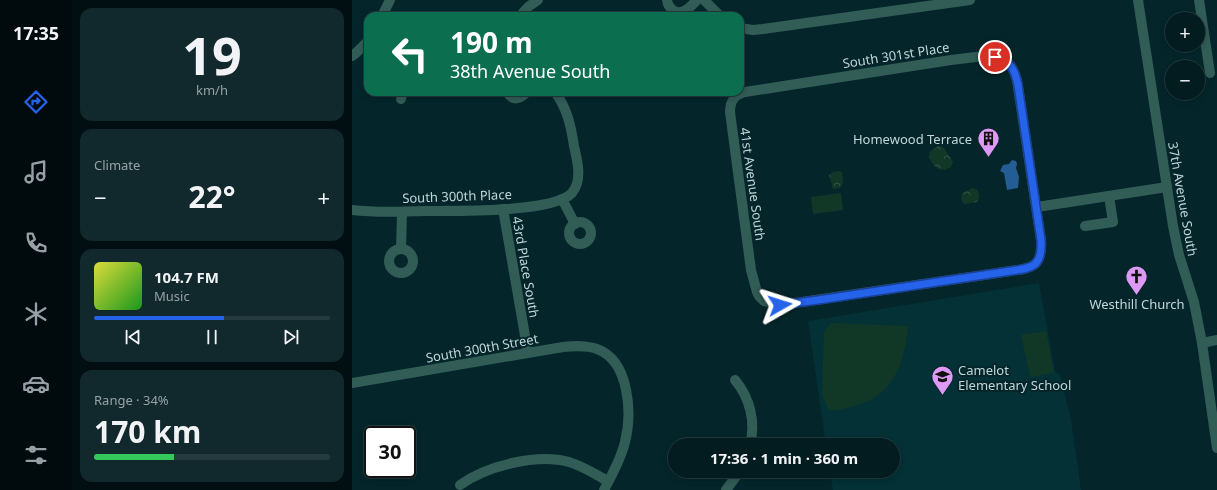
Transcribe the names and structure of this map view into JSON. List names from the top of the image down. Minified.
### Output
{"streets":{"street":["South 301st Place","41st Avenue South","South 300th Place","37th Avenue South","43rd Place South","South 300th Street"]},"crossings":[["South 301st Place","41st Avenue South"],["South 300th Place","43rd Place South"],["43rd Place South","South 300th Street"]],"places":{"building":["Homewood Terrace"],"church":["Westhill Church"],"school or university":["Camelot Elementary School"]},"page":{"tabs":"17:35","tile":[["19","km/h"],"Climate",["Range · 34%","170 km"]],"map_buttons":["+","−"],"turn":["190 m","38th Avenue South"],"heat":["−","22°","+"],"song":["104.7 FM","Music"],"limit":"30","trip":"17:36 · 1 min · 360 m"}}
